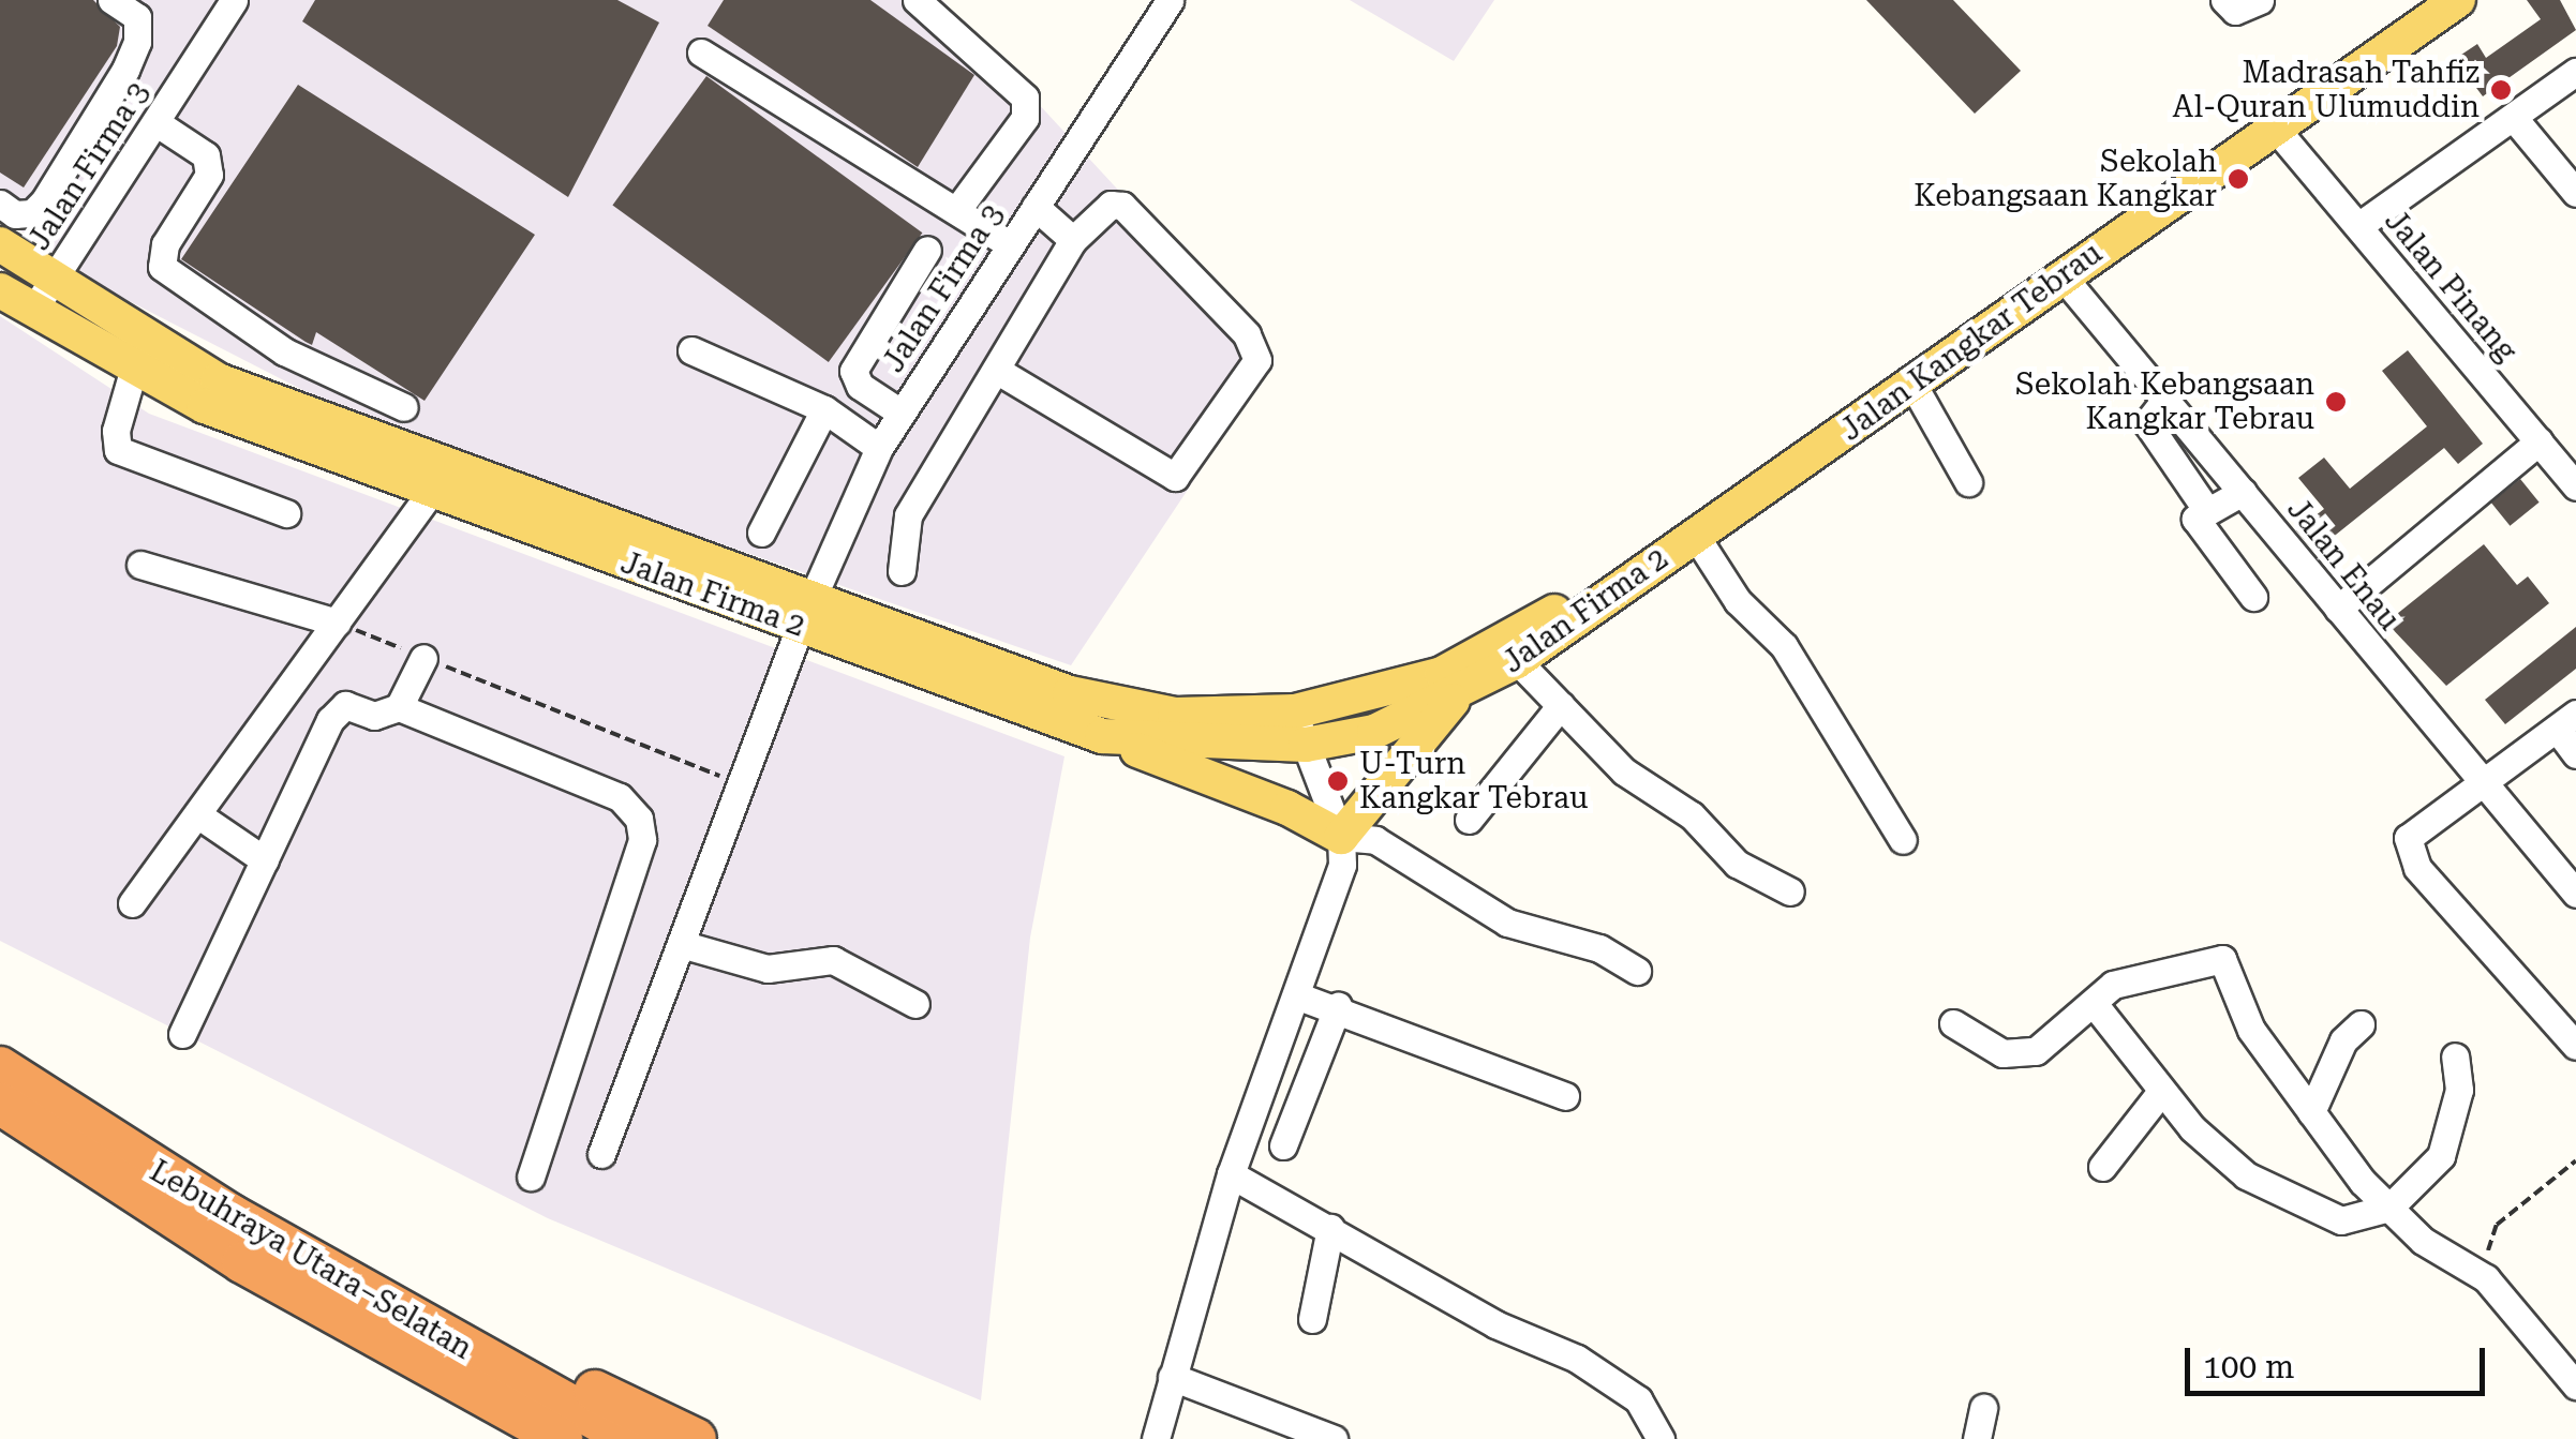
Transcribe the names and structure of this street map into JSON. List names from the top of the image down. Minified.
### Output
{"streets":{"highway":["Lebuhraya Utara–Selatan"],"main road":["Jalan Kangkar Tebrau","Jalan Firma 2"],"street":["Jalan Firma 3","Jalan Pinang","Jalan Enau"]},"crossings":[["Jalan Firma 3","Jalan Firma 2"],["Jalan Pinang","Jalan Kangkar Tebrau"],["Jalan Kangkar Tebrau","Jalan Enau"],["Jalan Kangkar Tebrau","Jalan Firma 2"]],"places":["Madrasah Tahfiz Al-Quran Ulumuddin","Sekolah Kebangsaan Kangkar","Sekolah Kebangsaan Kangkar Tebrau","U-Turn Kangkar Tebrau"],"scale_bar":"100 m"}
